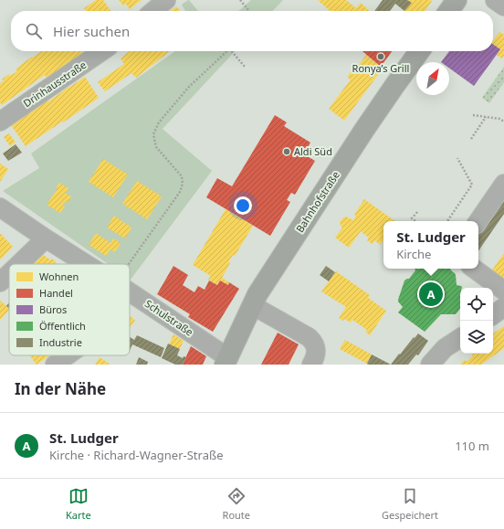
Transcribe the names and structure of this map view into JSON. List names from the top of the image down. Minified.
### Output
{"streets":{"main road":["Bahnhofstraße"],"street":["Drinhausstraße","Schulstraße"]},"crossings":[["Bahnhofstraße","Schulstraße"]],"places":["Ronya’s Grill","Aldi Süd"],"legend":["Wohnen","Handel","Büros","Öffentlich","Industrie"],"north":"top right","page":{"search":"Hier suchen","popup":["St. Ludger","Kirche"],"pins":"A","heading":"In der Nähe","list":[{"mark":"A","name":"St. Ludger","note":"Kirche · Richard-Wagner-Straße","value":"110 m"}],"nav":["Karte","Route","Gespeichert"]}}
